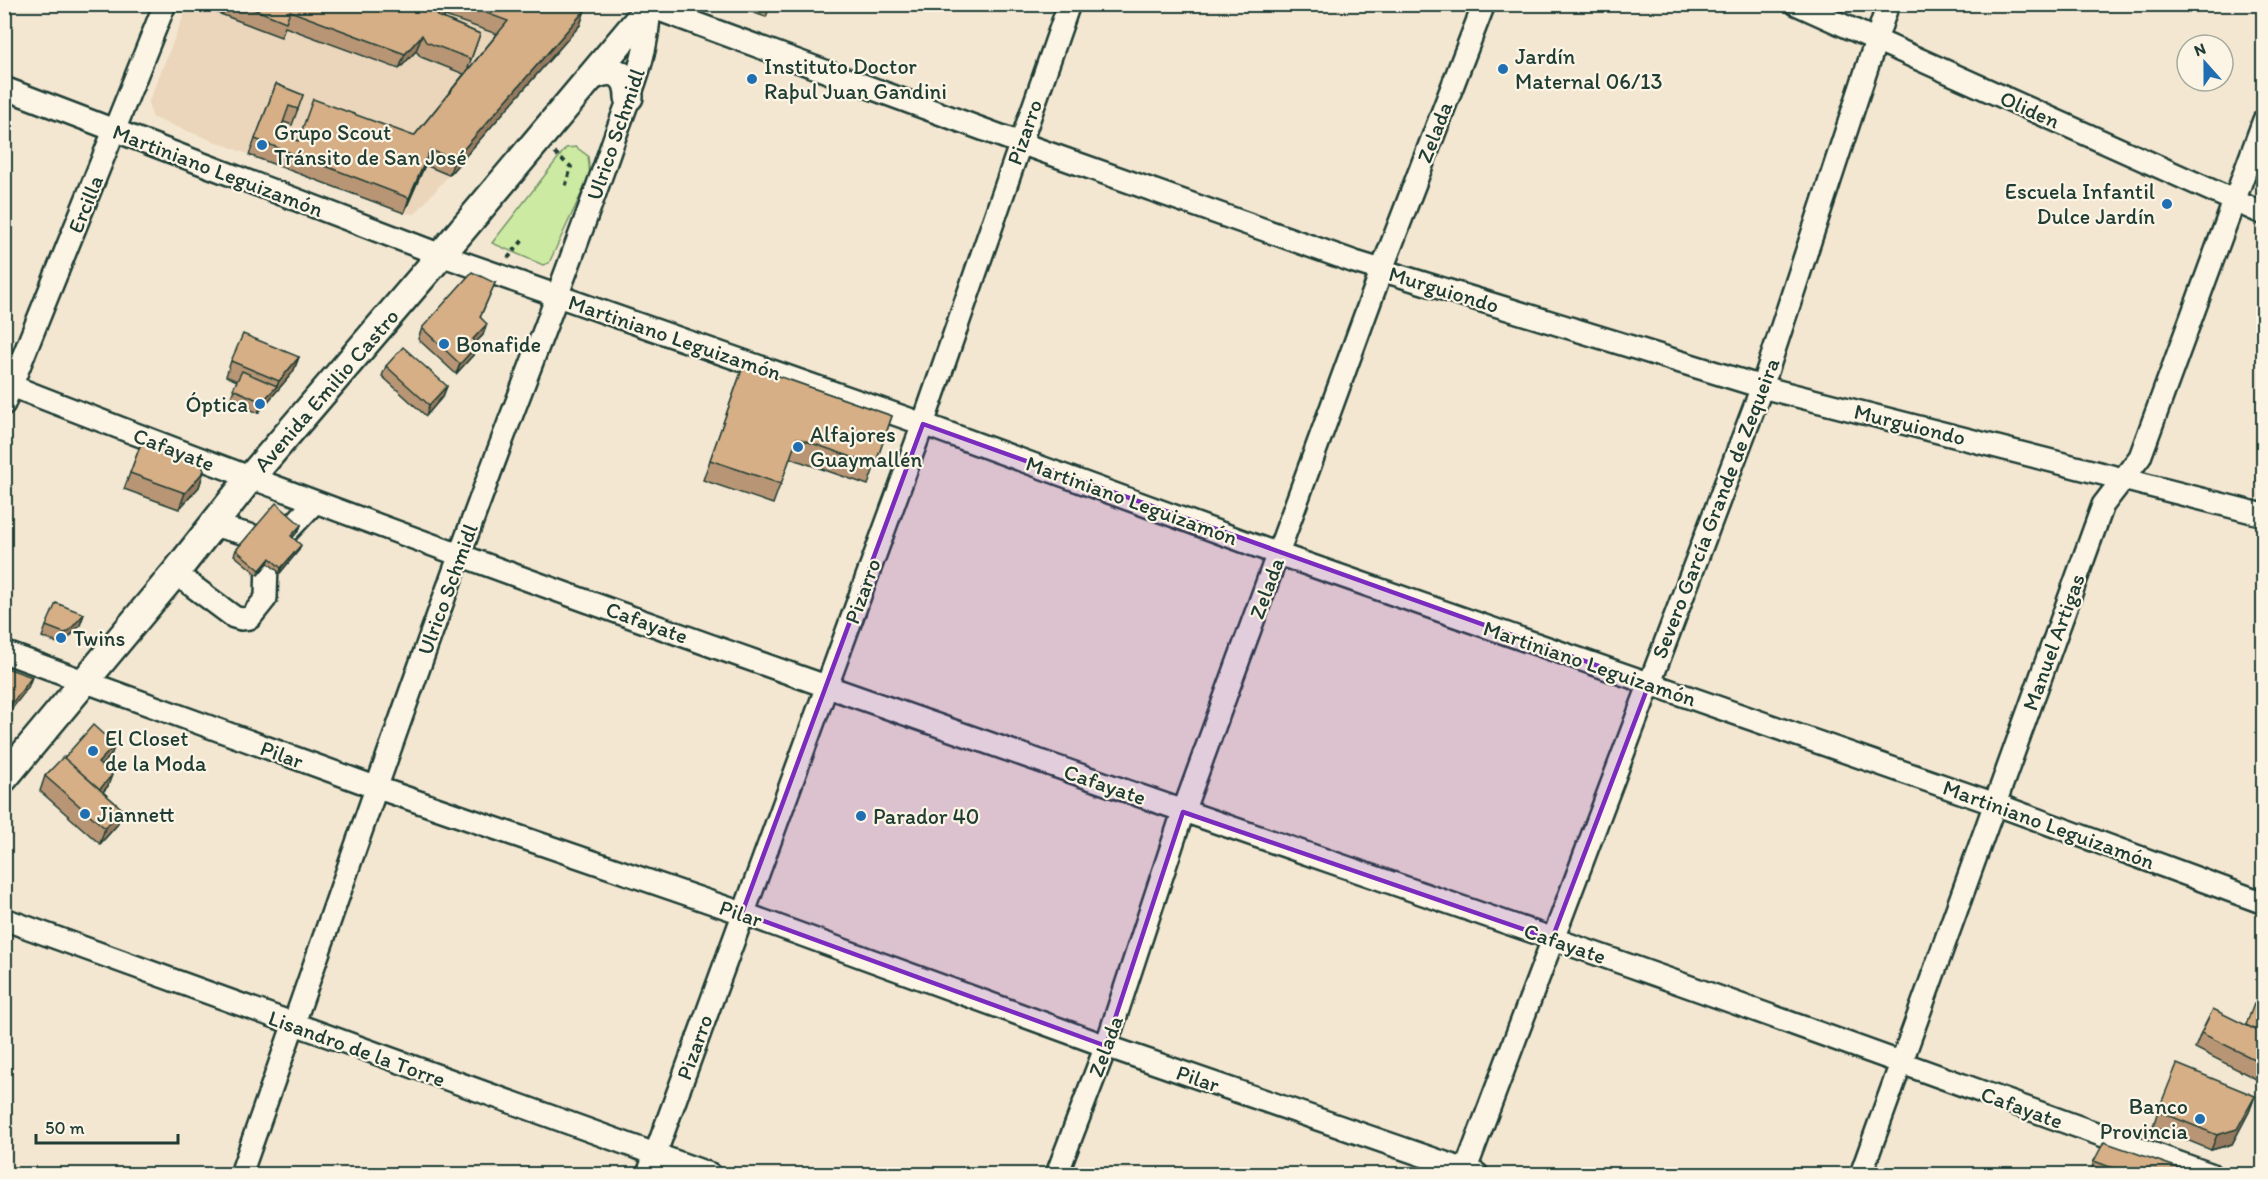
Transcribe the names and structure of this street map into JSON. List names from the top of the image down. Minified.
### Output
{"streets":{"main road":["Avenida Emilio Castro"],"street":["Oliden","Pizarro","Zelada","Ulrico Schmidl","Martiniano Leguizamón","Ercilla","Murguiondo","Cafayate","Severo García Grande de Zequeira","Manuel Artigas","Pilar","Lisandro de la Torre"]},"crossings":[["Oliden","Severo García Grande de Zequeira"],["Oliden","Manuel Artigas"],["Pizarro","Martiniano Leguizamón"],["Pizarro","Murguiondo"],["Pizarro","Cafayate"],["Pizarro","Pilar"],["Pizarro","Lisandro de la Torre"],["Zelada","Martiniano Leguizamón"],["Zelada","Murguiondo"],["Zelada","Cafayate"],["Zelada","Pilar"],["Ulrico Schmidl","Martiniano Leguizamón"],["Ulrico Schmidl","Murguiondo"],["Ulrico Schmidl","Avenida Emilio Castro"],["Ulrico Schmidl","Cafayate"],["Ulrico Schmidl","Pilar"],["Ulrico Schmidl","Lisandro de la Torre"],["Martiniano Leguizamón","Ercilla"],["Martiniano Leguizamón","Avenida Emilio Castro"],["Martiniano Leguizamón","Severo García Grande de Zequeira"],["Martiniano Leguizamón","Manuel Artigas"],["Ercilla","Cafayate"],["Murguiondo","Avenida Emilio Castro"],["Murguiondo","Severo García Grande de Zequeira"],["Murguiondo","Manuel Artigas"],["Avenida Emilio Castro","Cafayate"],["Avenida Emilio Castro","Pilar"],["Cafayate","Severo García Grande de Zequeira"],["Cafayate","Manuel Artigas"],["Severo García Grande de Zequeira","Pilar"]],"places":["Jardín Maternal 06/13","Instituto Doctor Raþul Juan Gandini","Grupo Scout Tránsito de San José","Escuela Infantil Dulce Jardín","Bonafide","Óptica","Alfajores Guaymallén","Twins","El Closet de la Moda","Jiannett","Parador 40","Banco Provincia"],"scale_bar":"50 m","north":"top"}
